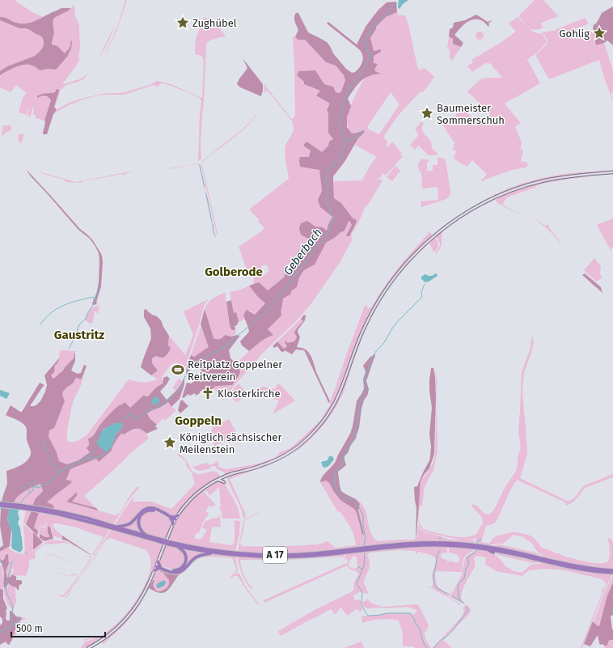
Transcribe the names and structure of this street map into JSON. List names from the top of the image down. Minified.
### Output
{"streets":{"highway":["A 17"]},"districts":["Golberode","Gaustritz","Goppeln"],"water":["Geberbach"],"places":{"place":["Zughübel","Gohlig","Baumeister Sommerschuh","Königlich sächsischer Meilenstein"],"sports":["Reitplatz Goppelner Reitverein"],"church":["Klosterkirche"]},"scale_bar":"500 m"}
